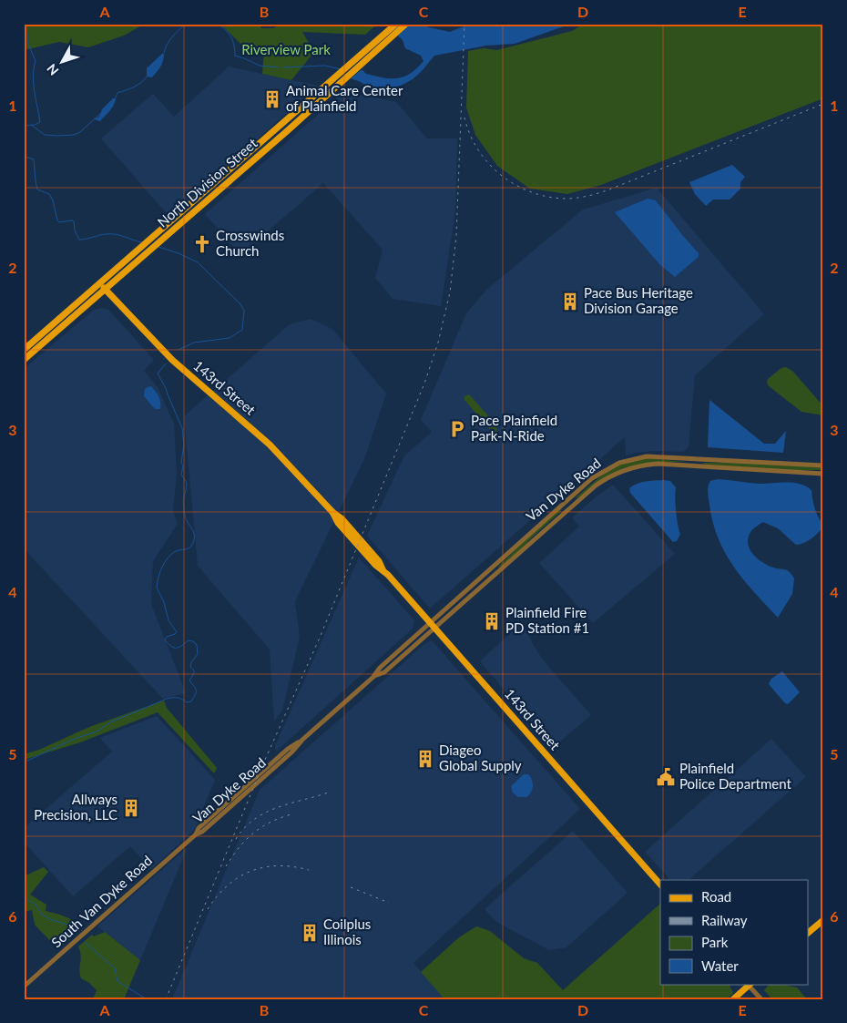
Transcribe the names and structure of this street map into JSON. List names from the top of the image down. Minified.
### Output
{"streets":{"main road":["North Division Street","143rd Street"],"street":["Van Dyke Road","South Van Dyke Road"]},"crossings":[["North Division Street","143rd Street"],["143rd Street","Van Dyke Road"],["Van Dyke Road","South Van Dyke Road"]],"parks":["Riverview Park"],"places":{"building":["Animal Care Center of Plainfield","Pace Bus Heritage Division Garage","Plainfield Fire PD Station #1","Diageo Global Supply","Allways Precision, LLC","Coilplus Illinois"],"church":["Crosswinds Church"],"parking":["Pace Plainfield Park-N-Ride"],"public building":["Plainfield Police Department"]},"legend":["Road","Railway","Park","Water"],"north":"bottom left","grid":{"columns":["A","B","C","D","E"],"rows":["1","2","3","4","5","6"]}}
